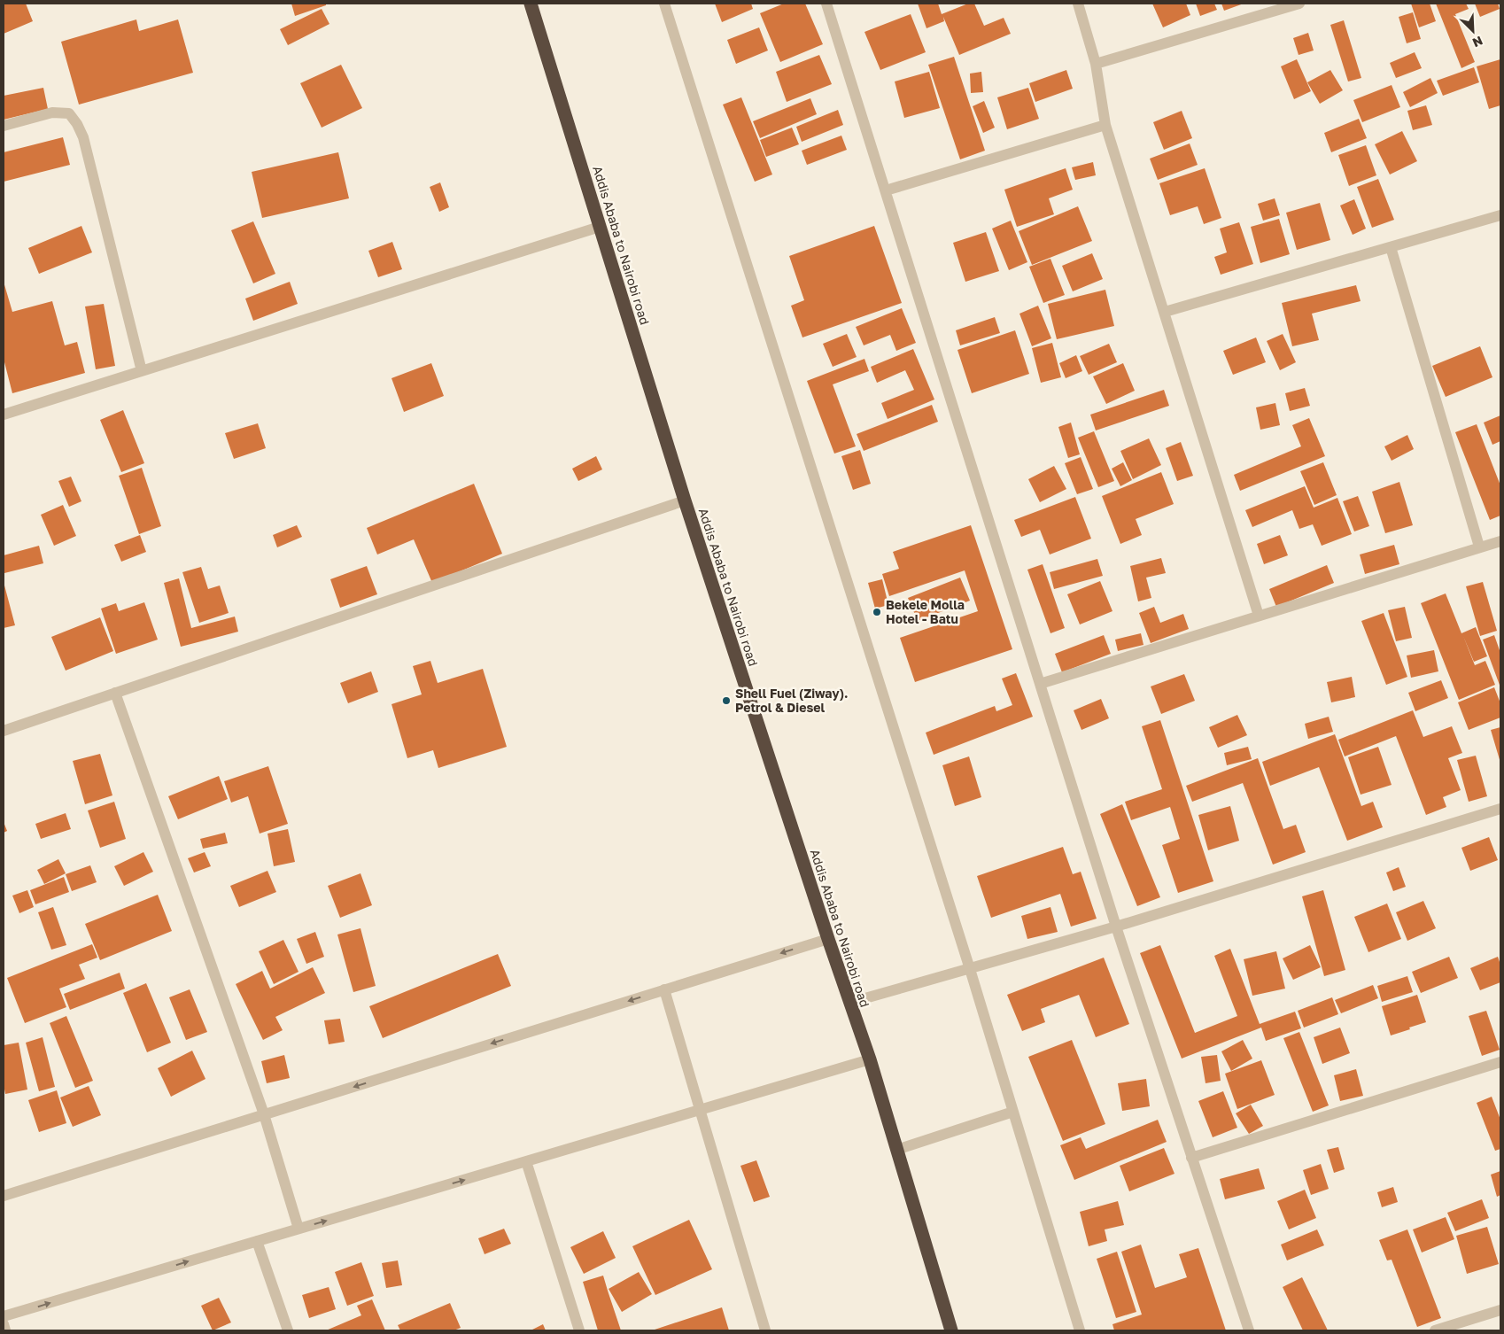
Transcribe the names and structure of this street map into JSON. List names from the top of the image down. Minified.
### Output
{"streets":{"highway":["Addis Ababa to Nairobi road"]},"places":["Bekele Molla Hotel - Batu","Shell Fuel (Ziway). Petrol & Diesel"],"north":"bottom right"}
